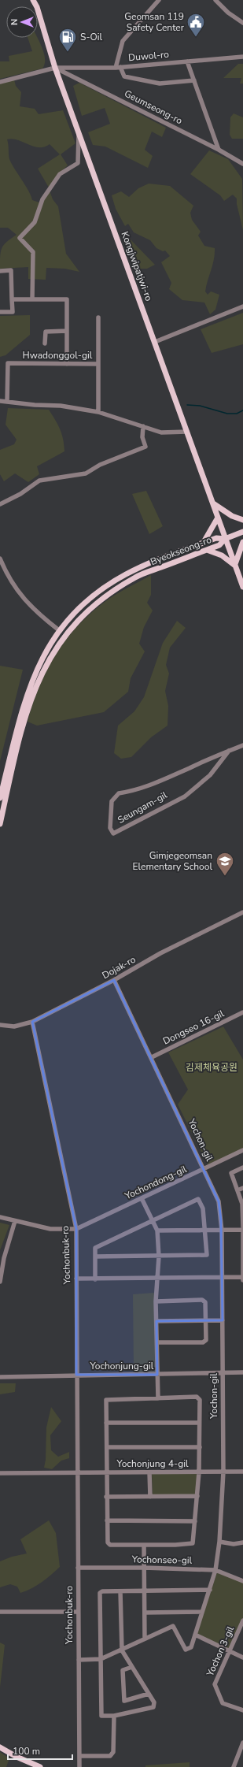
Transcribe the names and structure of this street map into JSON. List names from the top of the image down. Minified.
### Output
{"streets":{"main road":["Kongjwipatjwi-ro","Byeokseong-ro"],"street":["Duwol-ro","Geumseong-ro","Hwadonggol-gil","Seungam-gil","Dojak-ro","Dongseo 16-gil","Yochon-gil","Yochondong-gil","Yochonbuk-ro","Yochonjung-gil","Yochonjung 4-gil","Yochonseo-gil","Yochon 3-gil"]},"crossings":[["Duwol-ro","Geumseong-ro"],["Duwol-ro","Kongjwipatjwi-ro"],["Geumseong-ro","Kongjwipatjwi-ro"],["Kongjwipatjwi-ro","Byeokseong-ro"],["Dojak-ro","Yochon-gil"],["Dojak-ro","Yochonbuk-ro"],["Dongseo 16-gil","Yochon-gil"],["Yochon-gil","Yochondong-gil"],["Yochon-gil","Yochonjung-gil"],["Yochon-gil","Yochonseo-gil"],["Yochondong-gil","Yochonbuk-ro"],["Yochonbuk-ro","Yochonjung-gil"],["Yochonbuk-ro","Yochonseo-gil"]],"parks":["김제체육공원"],"places":{"public building":["Geomsan 119 Safety Center"],"fuel station":["S-Oil"],"school or university":["Gimjegeomsan Elementary School"]},"scale_bar":"100 m","north":"left"}
